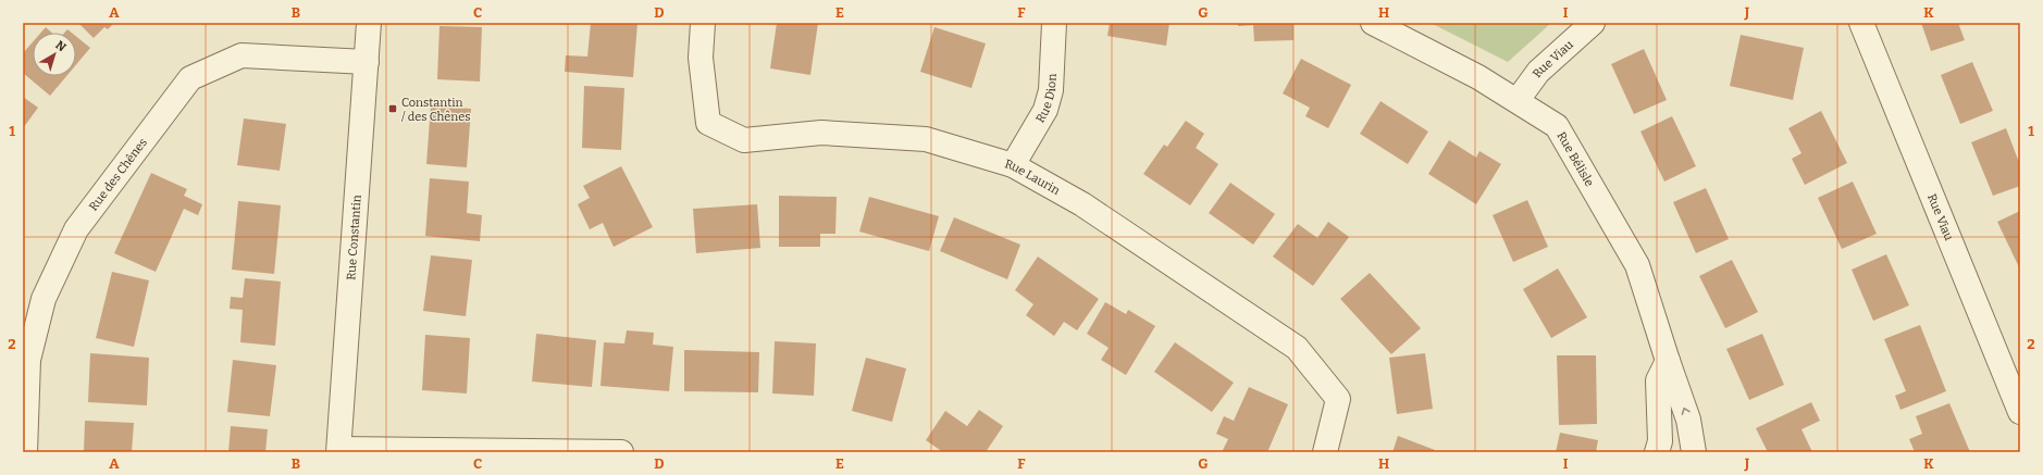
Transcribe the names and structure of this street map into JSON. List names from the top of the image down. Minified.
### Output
{"streets":{"street":["Rue Viau","Rue Dion","Rue Bélisle","Rue des Chênes","Rue Laurin","Rue Constantin"]},"crossings":[["Rue Viau","Rue Bélisle"],["Rue Dion","Rue Laurin"],["Rue des Chênes","Rue Constantin"]],"places":{"transit":["Constantin / des Chênes"]},"north":"top right","grid":{"columns":["A","B","C","D","E","F","G","H","I","J","K"],"rows":["1","2"]}}
